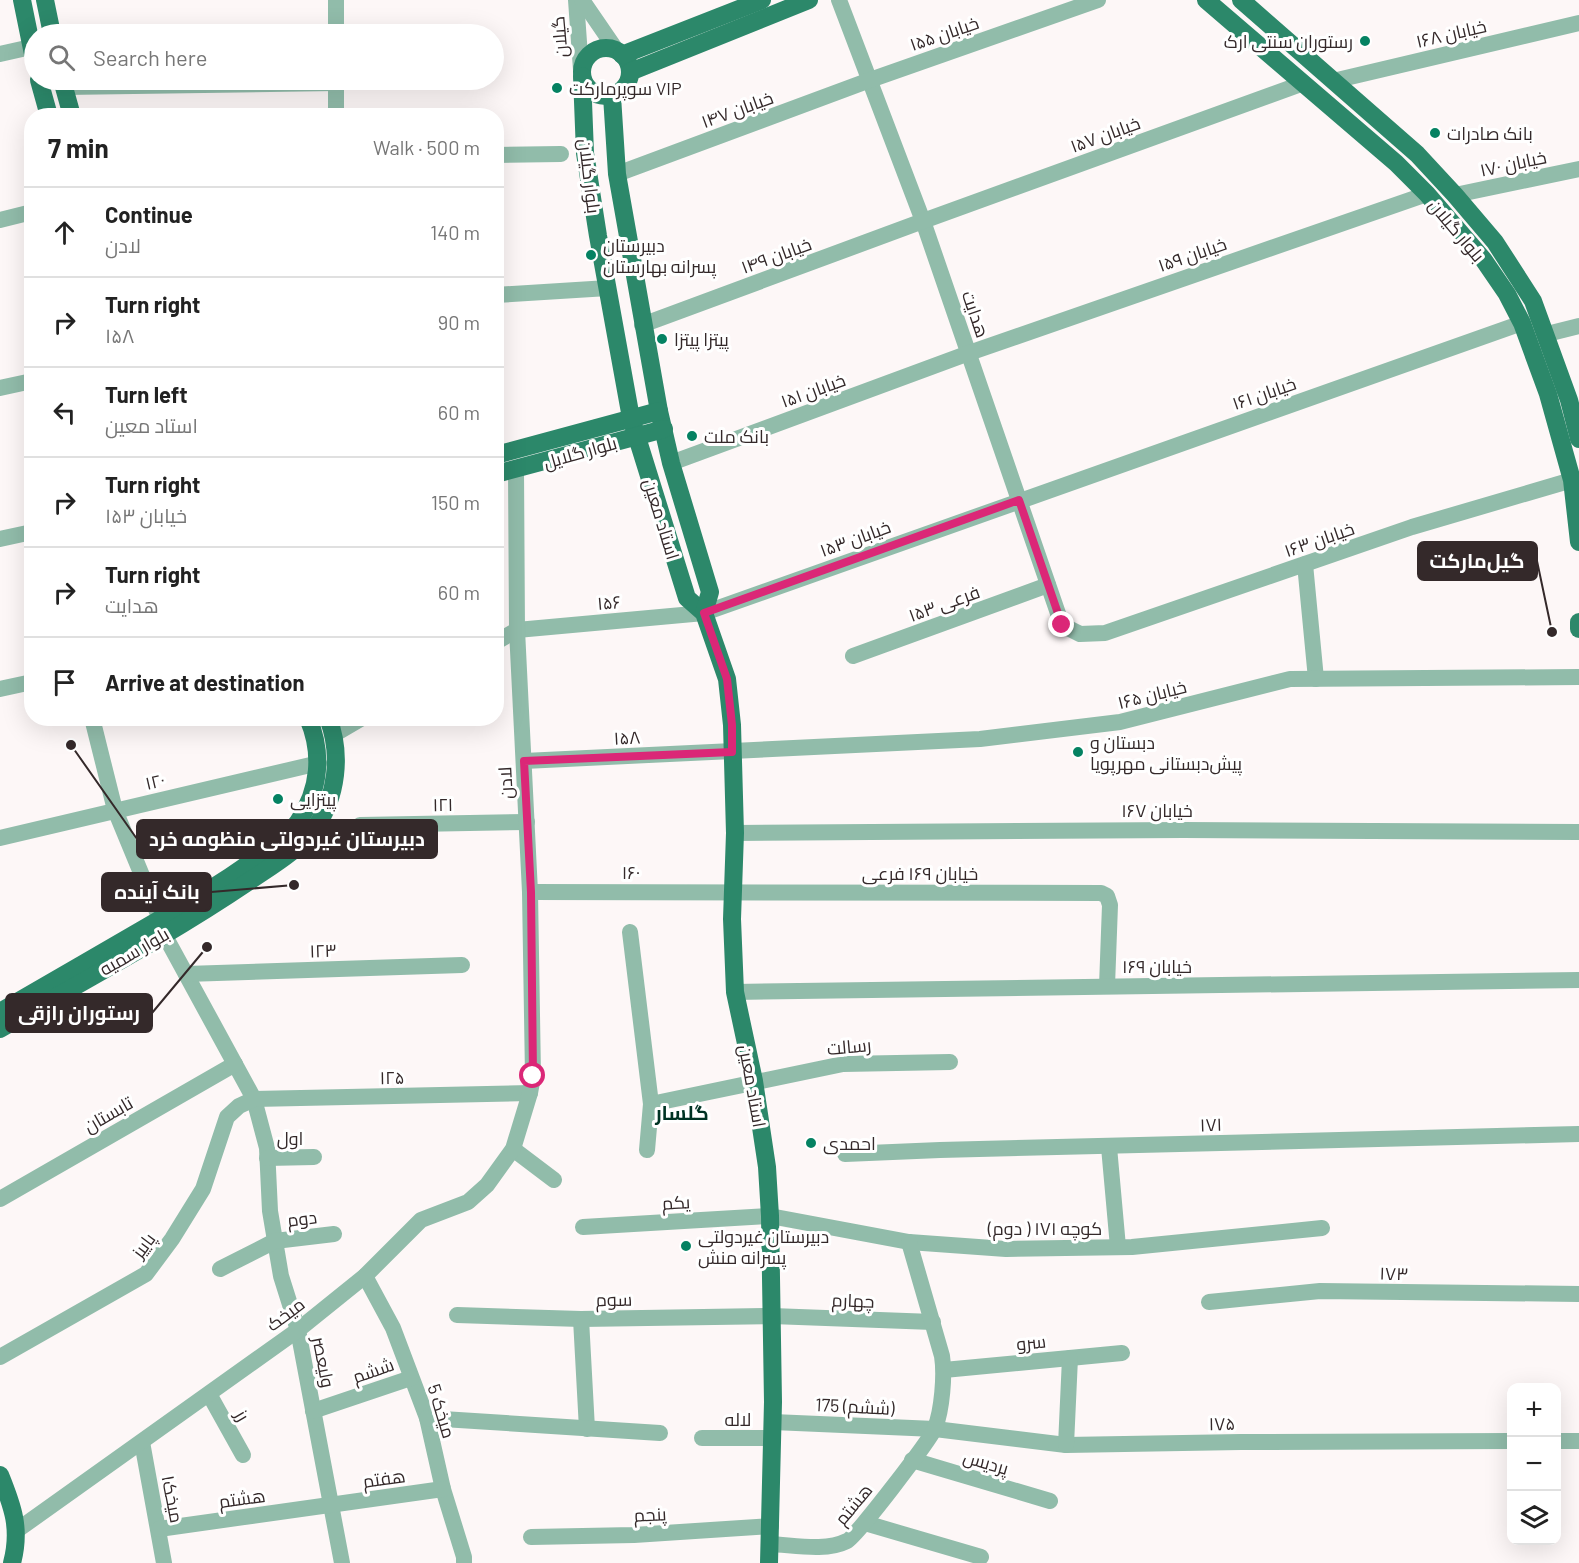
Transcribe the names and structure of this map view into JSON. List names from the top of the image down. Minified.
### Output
{"streets":{"main road":["بلوار گیلان","بلوار گلایل","استاد معین","بلوار سمیه"],"street":["خیابان ۱۵۵","خیابان ۱۶۸","گیلان","خیابان ۱۴۷","خیابان ۱۵۷","خیابان ۱۷۰","خیابان ۱۵۹","خیابان ۱۴۹","هدایت","خیابان ۱۵۱","خیابان ۱۶۱","خیابان ۱۵۳","خیابان ۱۶۳","۱۵۶","۱۵۳ فرعی","خیابان ۱۶۵","۱۵۸","۱۲۰","لادن","۱۲۱","خیابان ۱۶۷","۱۶۰","خیابان ۱۶۹ فرعی","۱۲۳","خیابان ۱۶۹","رسالت","۱۲۵","تابستان","۱۷۱","اول","یکم","دوم","کوچه ۱۷۱ ( دوم)","پاییز","۱۷۳","سوم","چهارم","میخک","سرو","ولیعصر","ششم","175 (ششم)","میخک 5","رز","لاله","۱۷۵","پردیس","هفتم","هشتم","میخک۱","پنجم"]},"crossings":[["خیابان ۱۵۵","خیابان ۱۴۷"],["خیابان ۱۵۵","هدایت"],["خیابان ۱۶۸","بلوار گیلان"],["گیلان","بلوار گیلان"],["خیابان ۱۴۷","بلوار گیلان"],["خیابان ۱۴۷","هدایت"],["خیابان ۱۵۷","بلوار گیلان"],["خیابان ۱۵۷","خیابان ۱۴۹"],["خیابان ۱۵۷","هدایت"],["خیابان ۱۷۰","بلوار گیلان"],["بلوار گیلان","خیابان ۱۵۹"],["بلوار گیلان","خیابان ۱۴۹"],["بلوار گیلان","خیابان ۱۶۱"],["بلوار گیلان","بلوار گلایل"],["بلوار گیلان","استاد معین"],["بلوار گیلان","خیابان ۱۶۳"],["خیابان ۱۵۹","هدایت"],["خیابان ۱۵۹","خیابان ۱۵۱"],["خیابان ۱۴۹","هدایت"],["هدایت","خیابان ۱۵۱"],["هدایت","خیابان ۱۶۱"],["هدایت","خیابان ۱۵۳"],["هدایت","خیابان ۱۶۳"],["هدایت","۱۵۳ فرعی"],["خیابان ۱۵۱","استاد معین"],["خیابان ۱۶۱","خیابان ۱۵۳"],["بلوار گلایل","استاد معین"],["بلوار گلایل","لادن"],["استاد معین","خیابان ۱۵۳"],["استاد معین","۱۵۶"],["استاد معین","خیابان ۱۶۵"],["استاد معین","۱۵۸"],["استاد معین","خیابان ۱۶۷"],["استاد معین","۱۶۰"],["استاد معین","خیابان ۱۶۹ فرعی"],["استاد معین","خیابان ۱۶۹"],["استاد معین","رسالت"],["استاد معین","یکم"],["استاد معین","کوچه ۱۷۱ ( دوم)"],["استاد معین","سوم"],["استاد معین","چهارم"],["استاد معین","175 (ششم)"],["استاد معین","لاله"],["استاد معین","هشتم"],["استاد معین","پنجم"],["خیابان ۱۵۳","۱۵۶"],["۱۵۶","لادن"],["خیابان ۱۶۵","۱۵۸"],["۱۵۸","لادن"],["۱۲۰","بلوار سمیه"],["لادن","۱۲۱"],["لادن","۱۶۰"],["لادن","۱۲۵"],["لادن","میخک"],["۱۶۰","خیابان ۱۶۹ فرعی"],["خیابان ۱۶۹ فرعی","خیابان ۱۶۹"],["۱۲۵","پاییز"],["۱۲۵","میخک"],["۱۲۵","ولیعصر"],["اول","ولیعصر"],["یکم","کوچه ۱۷۱ ( دوم)"],["دوم","ولیعصر"],["پاییز","ولیعصر"],["سوم","چهارم"],["میخک","ولیعصر"],["میخک","میخک 5"],["میخک","رز"],["میخک","میخک۱"],["ولیعصر","ششم"],["ولیعصر","هفتم"],["ولیعصر","هشتم"],["ششم","میخک 5"],["175 (ششم)","لاله"],["175 (ششم)","۱۷۵"],["175 (ششم)","هشتم"],["میخک 5","هفتم"],["۱۷۵","هشتم"],["پردیس","هشتم"],["هفتم","هشتم"],["هشتم","میخک۱"]],"districts":["گلسار"],"places":["رستوران سنتی ارک","سوپرمارکت VIP","بانک صادرات","دبیرستان پسرانه بهارستان","پیتزا پیتزا","بانک ملت","گیل‌مارکت","دبیرستان غیردولتی منظومه خرد","دبستان و پیش‌دبستانی مهرپویا","پیتزایی","بانک آینده","رستوران رازقی","احمدی","دبیرستان غیردولتی پسرانه منش"],"page":{"search":"Search here","heading":["7 min","Walk · 500 m"],"list":[["Continue","لادن","140 m"],["Turn right","۱۵۸","90 m"],["Turn left","استاد معین","60 m"],["Turn right","خیابان ۱۵۳","150 m"],["Turn right","هدایت","60 m"],"Arrive at destination"],"map_buttons":["+","−"]}}
